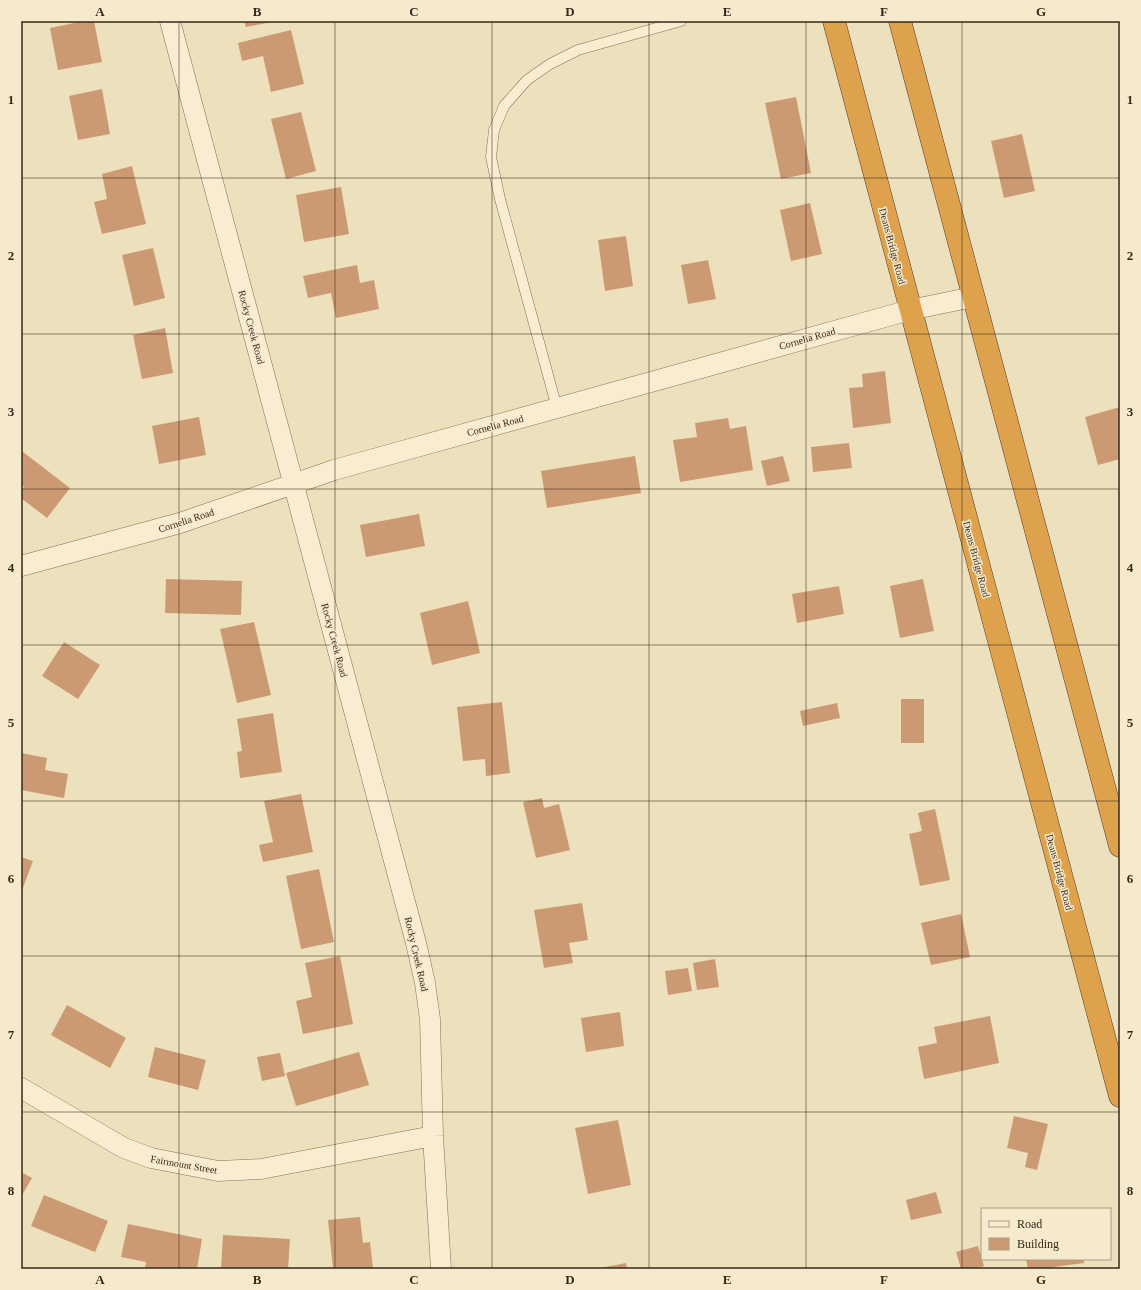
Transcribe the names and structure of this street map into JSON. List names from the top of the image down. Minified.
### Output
{"streets":{"highway":["Deans Bridge Road"],"street":["Rocky Creek Road","Cornelia Road","Fairmount Street"]},"crossings":[["Deans Bridge Road","Cornelia Road"],["Rocky Creek Road","Cornelia Road"],["Rocky Creek Road","Fairmount Street"]],"legend":["Road","Building"],"grid":{"columns":["A","B","C","D","E","F","G"],"rows":["1","2","3","4","5","6","7","8"]}}
